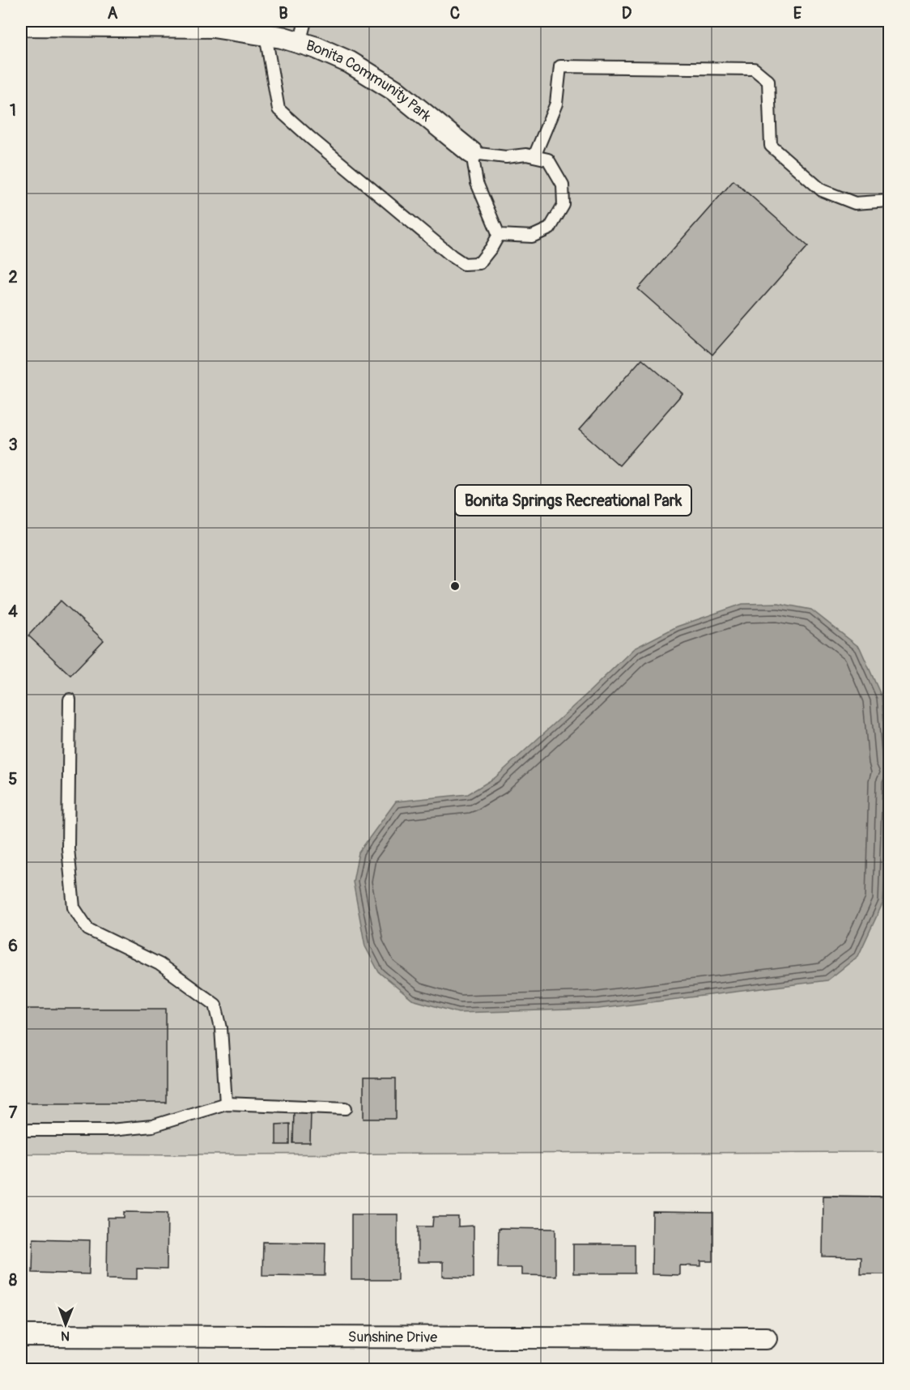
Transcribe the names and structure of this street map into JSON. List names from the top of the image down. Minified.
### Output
{"streets":{"street":["Bonita Community Park","Sunshine Drive"]},"places":["Bonita Springs Recreational Park"],"north":"bottom","grid":{"columns":["A","B","C","D","E"],"rows":["1","2","3","4","5","6","7","8"]}}
